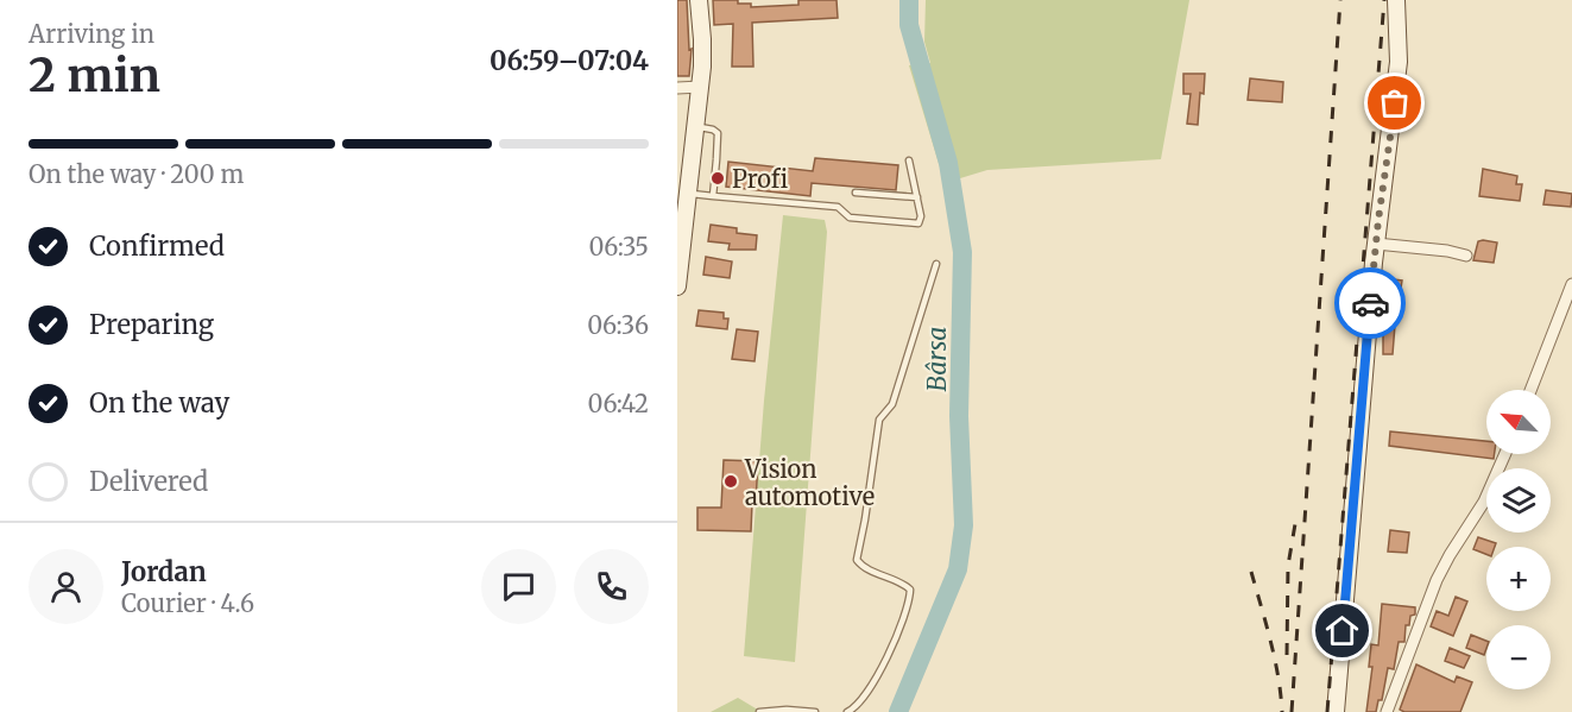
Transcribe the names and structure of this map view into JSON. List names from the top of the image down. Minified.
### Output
{"water":["Bârsa"],"places":["Profi","Vision automotive"],"north":"top left","page":{"heading":["2 min","Arriving in","06:59–07:04"],"panel":["Jordan","Courier · 4.6"],"bar":"On the way · 200 m","list":[["Confirmed","06:35"],["Preparing","06:36"],["On the way","06:42"],"Delivered"],"map_buttons":["+","−"]}}
